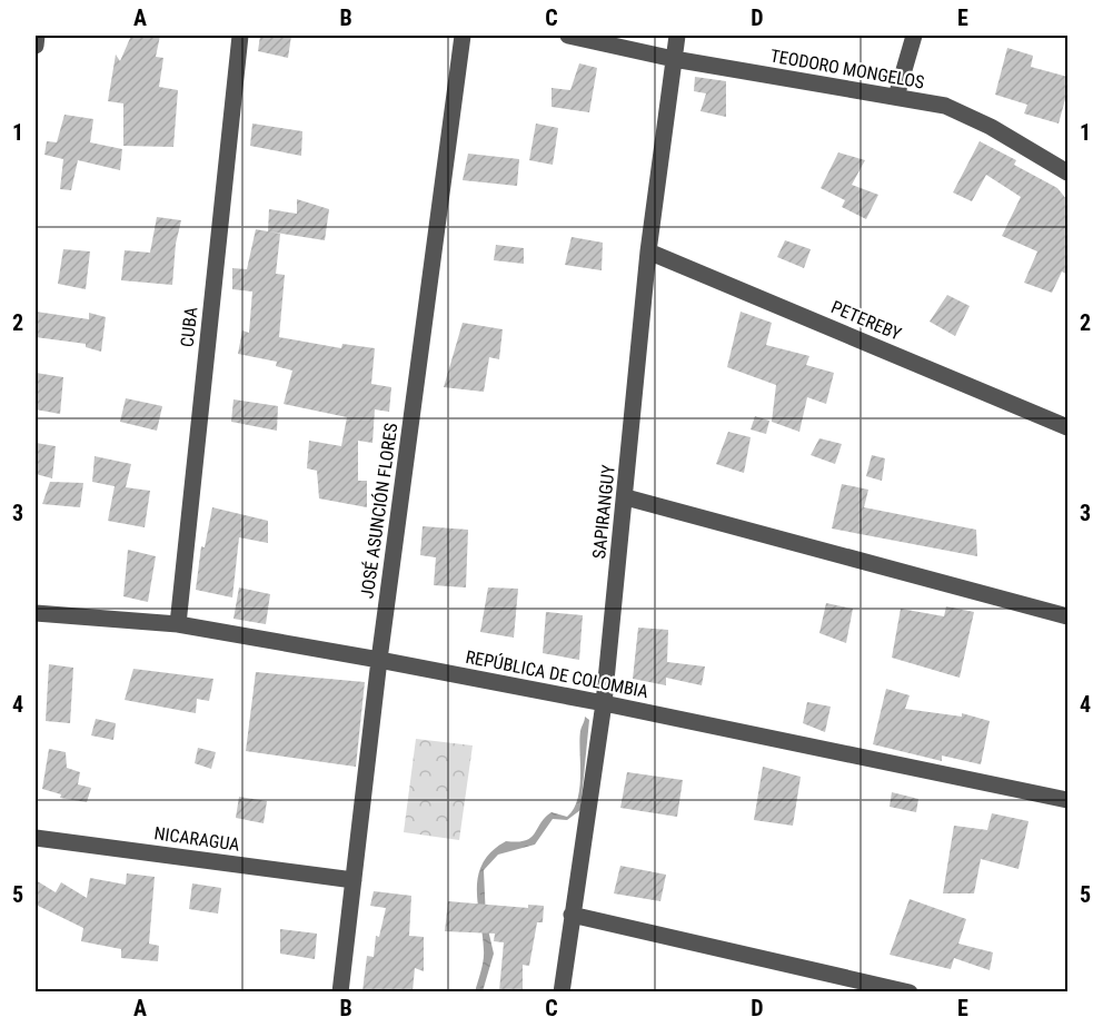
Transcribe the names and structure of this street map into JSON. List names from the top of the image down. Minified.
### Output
{"streets":{"street":["TEODORO MONGELOS","PETEREBY","CUBA","JOSÉ ASUNCIÓN FLORES","SAPIRANGUY","REPÚBLICA DE COLOMBIA","NICARAGUA"]},"crossings":[["TEODORO MONGELOS","SAPIRANGUY"],["PETEREBY","SAPIRANGUY"],["CUBA","REPÚBLICA DE COLOMBIA"],["JOSÉ ASUNCIÓN FLORES","REPÚBLICA DE COLOMBIA"],["JOSÉ ASUNCIÓN FLORES","NICARAGUA"],["SAPIRANGUY","REPÚBLICA DE COLOMBIA"]],"grid":{"columns":["A","B","C","D","E"],"rows":["1","2","3","4","5"]}}
